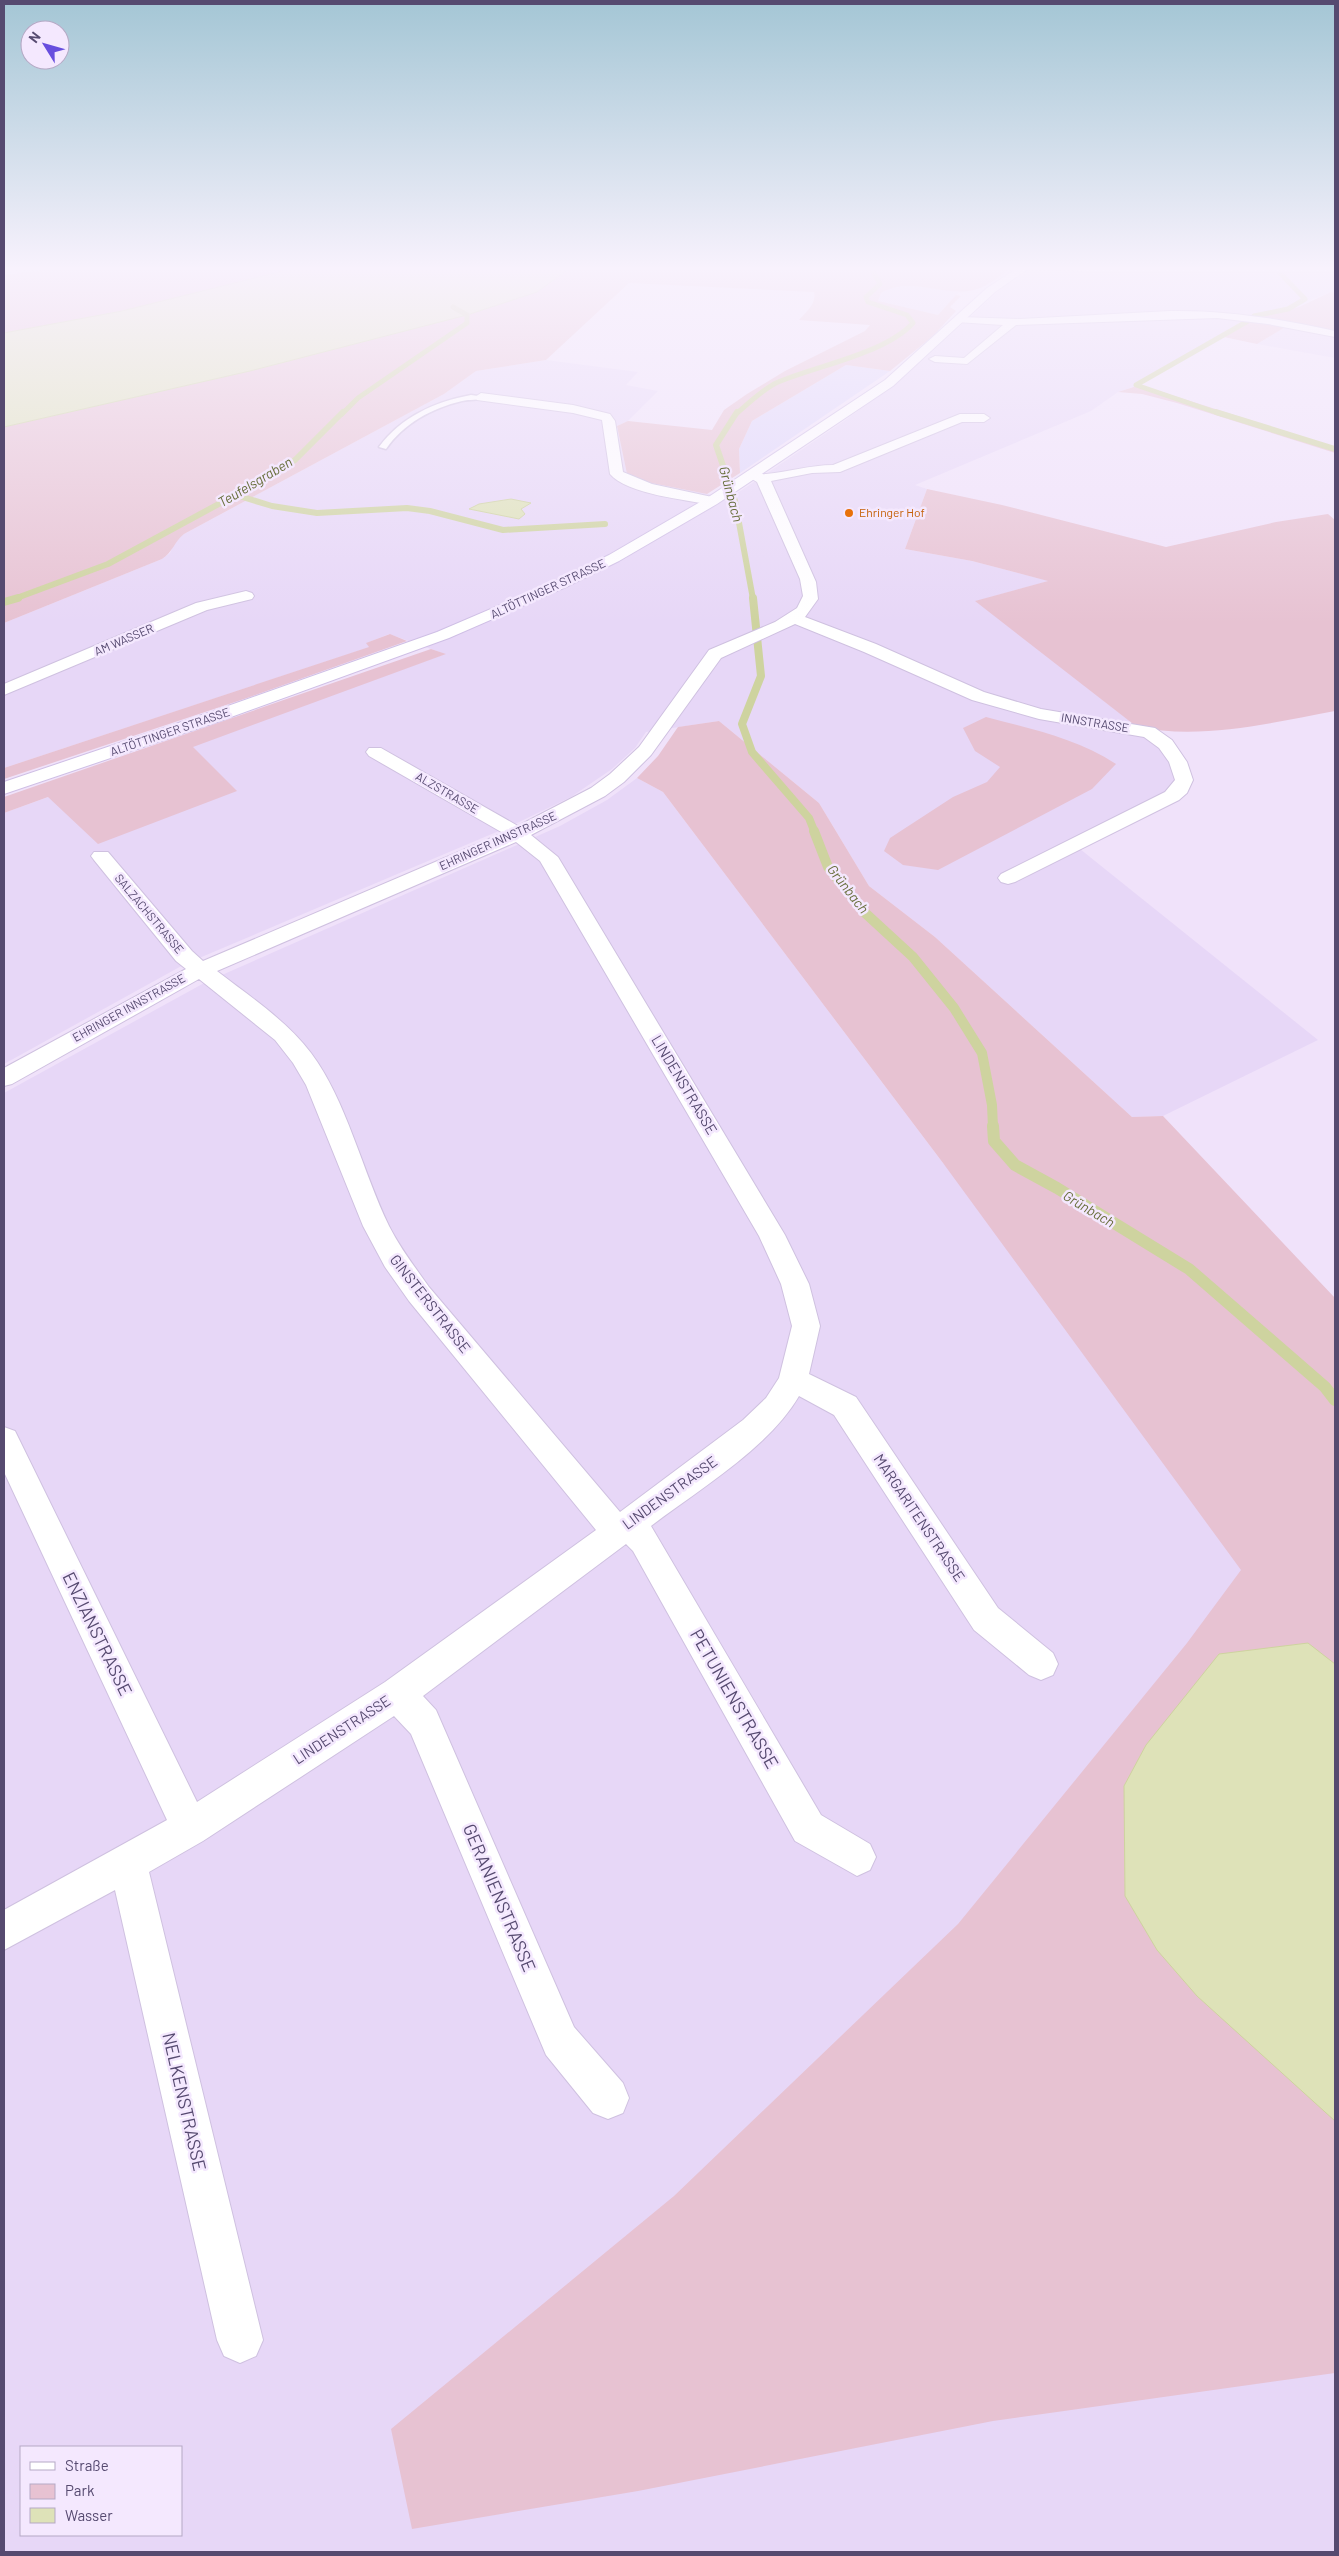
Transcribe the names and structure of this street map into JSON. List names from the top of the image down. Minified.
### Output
{"streets":{"street":["ALTÖTTINGER STRASSE","AM WASSER","INNSTRASSE","ALZSTRASSE","EHRINGER INNSTRASSE","SALZACHSTRASSE","LINDENSTRASSE","GINSTERSTRASSE","MARGARITENSTRASSE","ENZIANSTRASSE","PETUNIENSTRASSE","GERANIENSTRASSE","NELKENSTRASSE"]},"crossings":[["ALTÖTTINGER STRASSE","EHRINGER INNSTRASSE"],["INNSTRASSE","EHRINGER INNSTRASSE"],["ALZSTRASSE","EHRINGER INNSTRASSE"],["ALZSTRASSE","LINDENSTRASSE"],["EHRINGER INNSTRASSE","SALZACHSTRASSE"],["EHRINGER INNSTRASSE","LINDENSTRASSE"],["EHRINGER INNSTRASSE","GINSTERSTRASSE"],["SALZACHSTRASSE","GINSTERSTRASSE"],["LINDENSTRASSE","GINSTERSTRASSE"],["LINDENSTRASSE","MARGARITENSTRASSE"],["LINDENSTRASSE","ENZIANSTRASSE"],["LINDENSTRASSE","PETUNIENSTRASSE"],["LINDENSTRASSE","GERANIENSTRASSE"],["LINDENSTRASSE","NELKENSTRASSE"],["GINSTERSTRASSE","PETUNIENSTRASSE"]],"water":["Teufelsgraben","Grünbach"],"places":["Ehringer Hof"],"legend":["Straße","Park","Wasser"],"north":"top left"}
